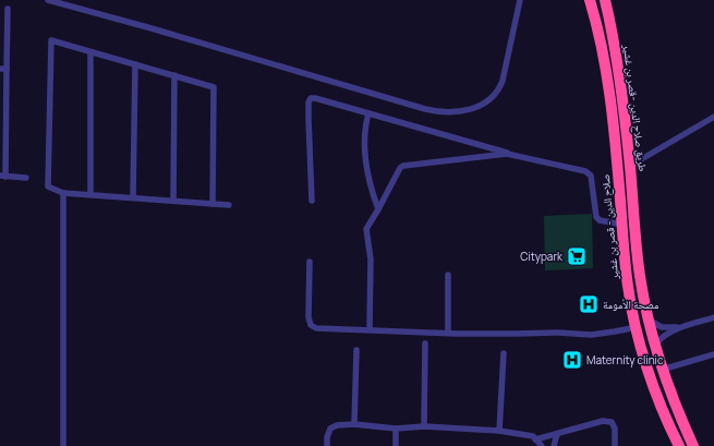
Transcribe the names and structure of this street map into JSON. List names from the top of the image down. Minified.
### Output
{"streets":{"highway":["طريق صلاح الدين -قصر بن غشير","صلاح الدين - قصر بن غشير"]},"places":{"supermarket":["Citypark"],"hospital":["مصحة الأمومة","Maternity clinic"]}}
